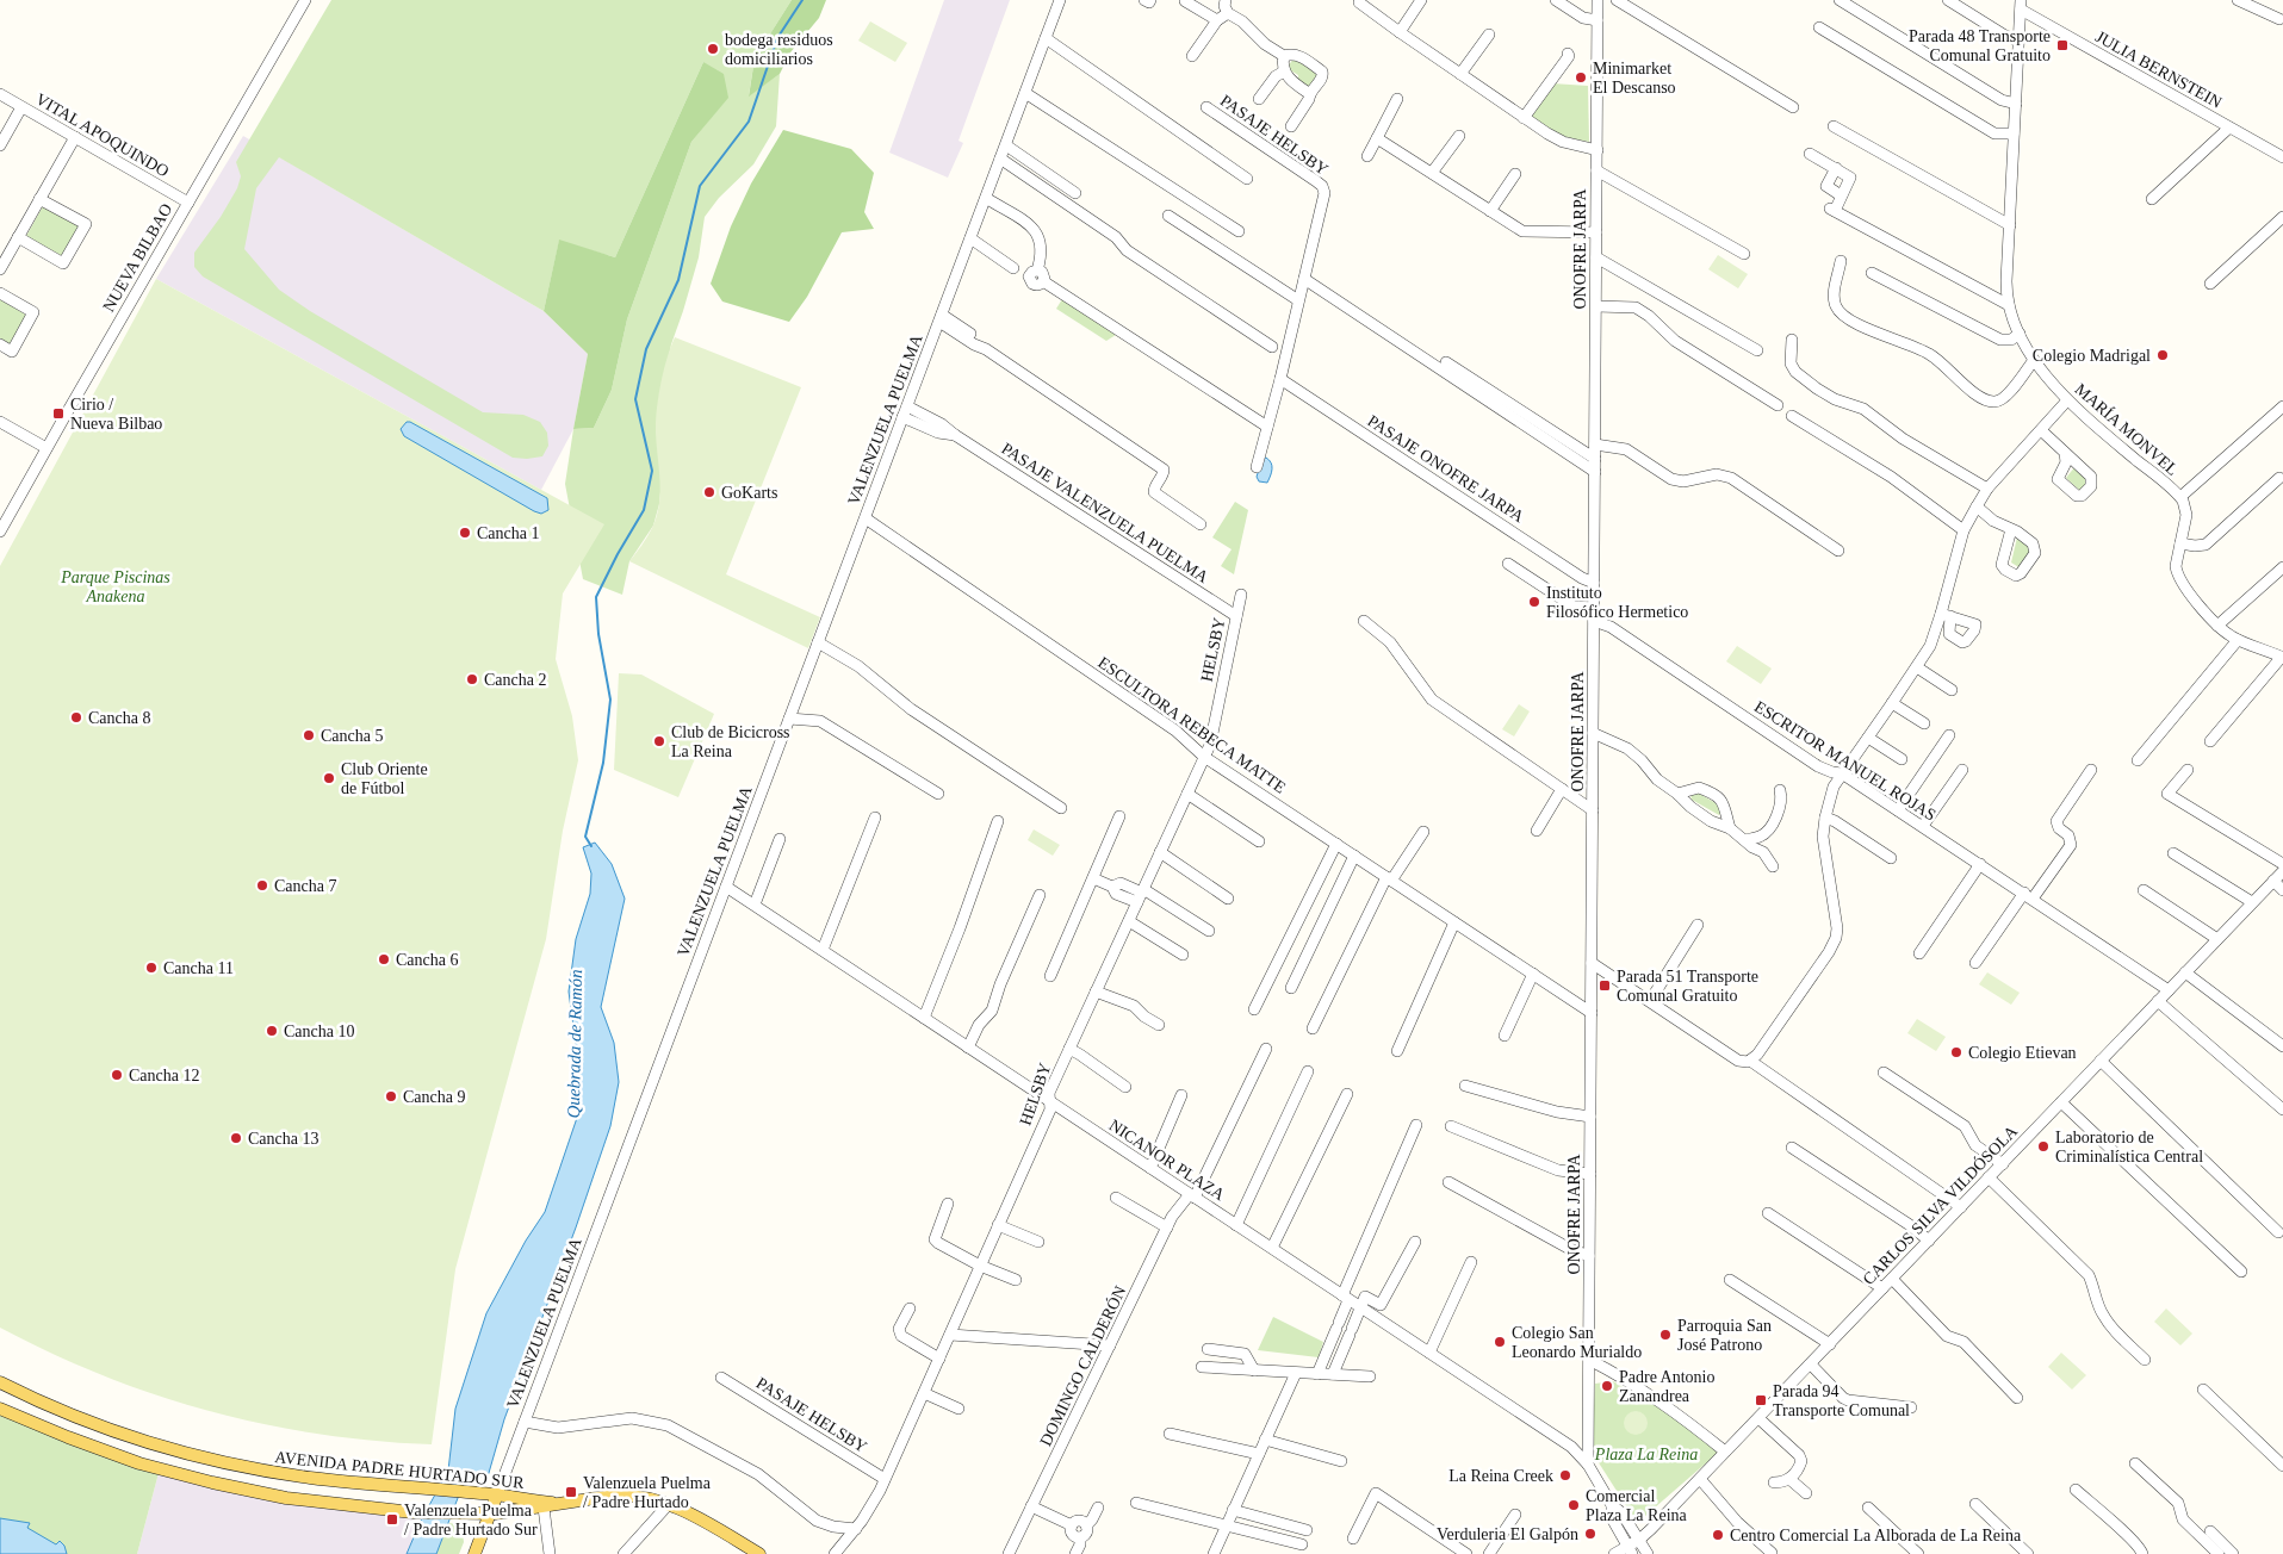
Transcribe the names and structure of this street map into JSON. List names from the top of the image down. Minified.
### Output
{"streets":{"main road":["VALENZUELA PUELMA","AVENIDA PADRE HURTADO SUR"],"street":["JULIA BERNSTEIN","VITAL APOQUINDO","PASAJE HELSBY","ONOFRE JARPA","NUEVA BILBAO","MARÍA MONVEL","PASAJE ONOFRE JARPA","PASAJE VALENZUELA PUELMA","HELSBY","ESCULTORA REBECA MATTE","ESCRITOR MANUEL ROJAS","NICANOR PLAZA","CARLOS SILVA VILDÓSOLA","DOMINGO CALDERÓN"]},"crossings":[["JULIA BERNSTEIN","MARÍA MONVEL"],["VITAL APOQUINDO","NUEVA BILBAO"],["PASAJE HELSBY","HELSBY"],["ONOFRE JARPA","PASAJE ONOFRE JARPA"],["ONOFRE JARPA","ESCULTORA REBECA MATTE"],["ONOFRE JARPA","ESCRITOR MANUEL ROJAS"],["ONOFRE JARPA","NICANOR PLAZA"],["VALENZUELA PUELMA","PASAJE VALENZUELA PUELMA"],["VALENZUELA PUELMA","ESCULTORA REBECA MATTE"],["VALENZUELA PUELMA","NICANOR PLAZA"],["VALENZUELA PUELMA","AVENIDA PADRE HURTADO SUR"],["PASAJE VALENZUELA PUELMA","HELSBY"],["HELSBY","ESCULTORA REBECA MATTE"],["HELSBY","NICANOR PLAZA"],["ESCRITOR MANUEL ROJAS","CARLOS SILVA VILDÓSOLA"],["NICANOR PLAZA","DOMINGO CALDERÓN"]],"water":["Quebrada de Ramón"],"parks":["Parque Piscinas Anakena","Plaza La Reina"],"places":{"transit":["Parada 48 Transporte Comunal Gratuito","Cirio / Nueva Bilbao","Parada 51 Transporte Comunal Gratuito","Parada 94 Transporte Comunal","Valenzuela Puelma / Padre Hurtado","Valenzuela Puelma / Padre Hurtado Sur"],"other":["bodega residuos domiciliarios","Minimarket El Descanso","Colegio Madrigal","GoKarts","Cancha 1","Instituto Filosófico Hermetico","Cancha 2","Cancha 8","Cancha 5","Club de Bicicross La Reina","Club Oriente de Fútbol","Cancha 7","Cancha 6","Cancha 11","Cancha 10","Colegio Etievan","Cancha 12","Cancha 9","Cancha 13","Laboratorio de Criminalística Central","Parroquia San José Patrono","Colegio San Leonardo Murialdo","Padre Antonio Zanandrea","La Reina Creek","Comercial Plaza La Reina","Verduleria El Galpón","Centro Comercial La Alborada de La Reina"]}}
